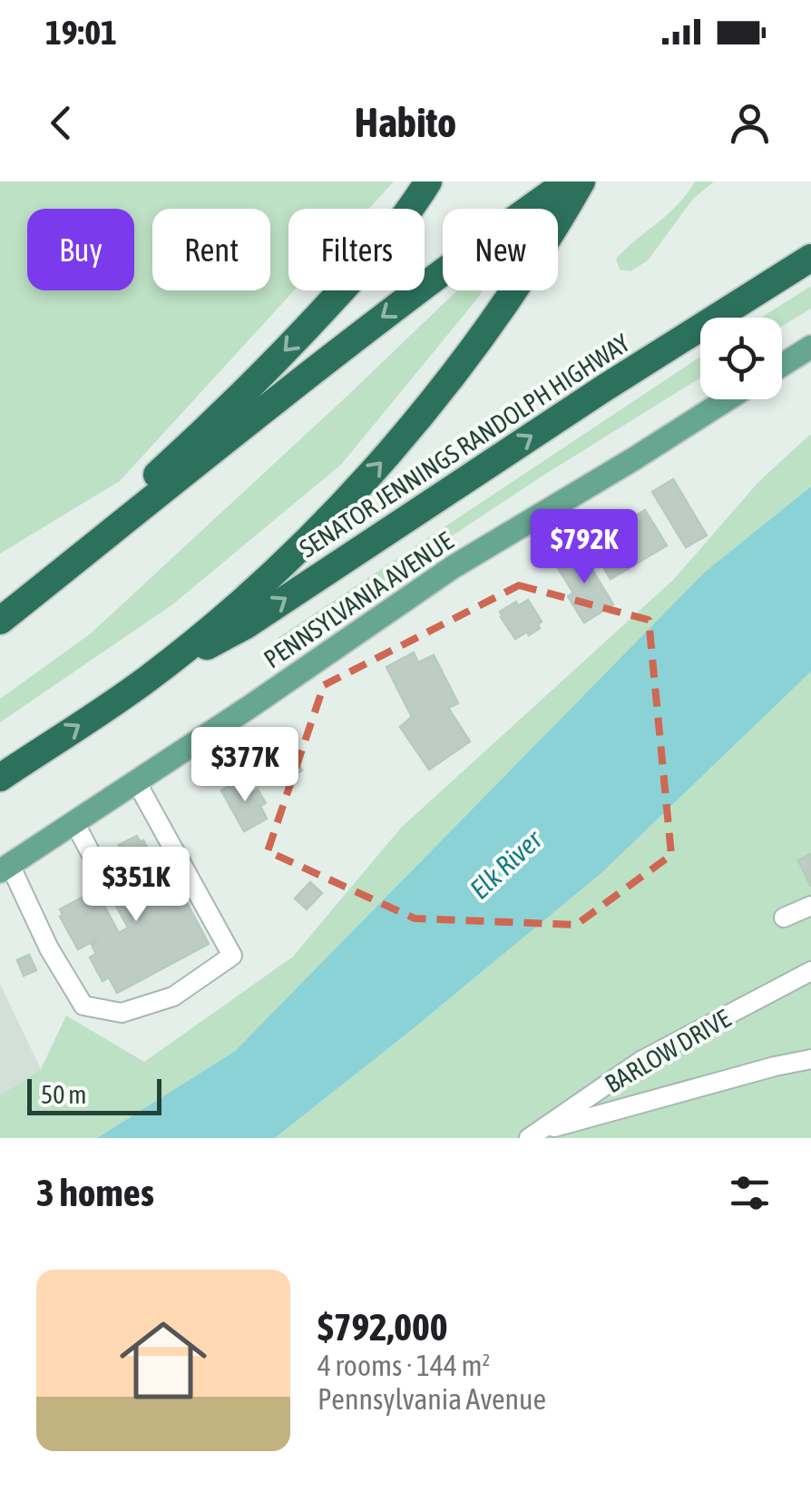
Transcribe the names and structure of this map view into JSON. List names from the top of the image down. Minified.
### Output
{"streets":{"highway":["SENATOR JENNINGS RANDOLPH HIGHWAY"],"main road":["PENNSYLVANIA AVENUE"],"street":["BARLOW DRIVE"]},"water":["Elk River"],"scale_bar":"50 m","page":{"status":"19:01","header":"Habito","chip":["Buy","Rent","Filters","New"],"price":["$792K","$377K","$351K"],"scale":"50 m","heading":"3 homes","list":[{"name":"$792,000","note":"4 rooms · 144 m² · Pennsylvania Avenue"}]}}
